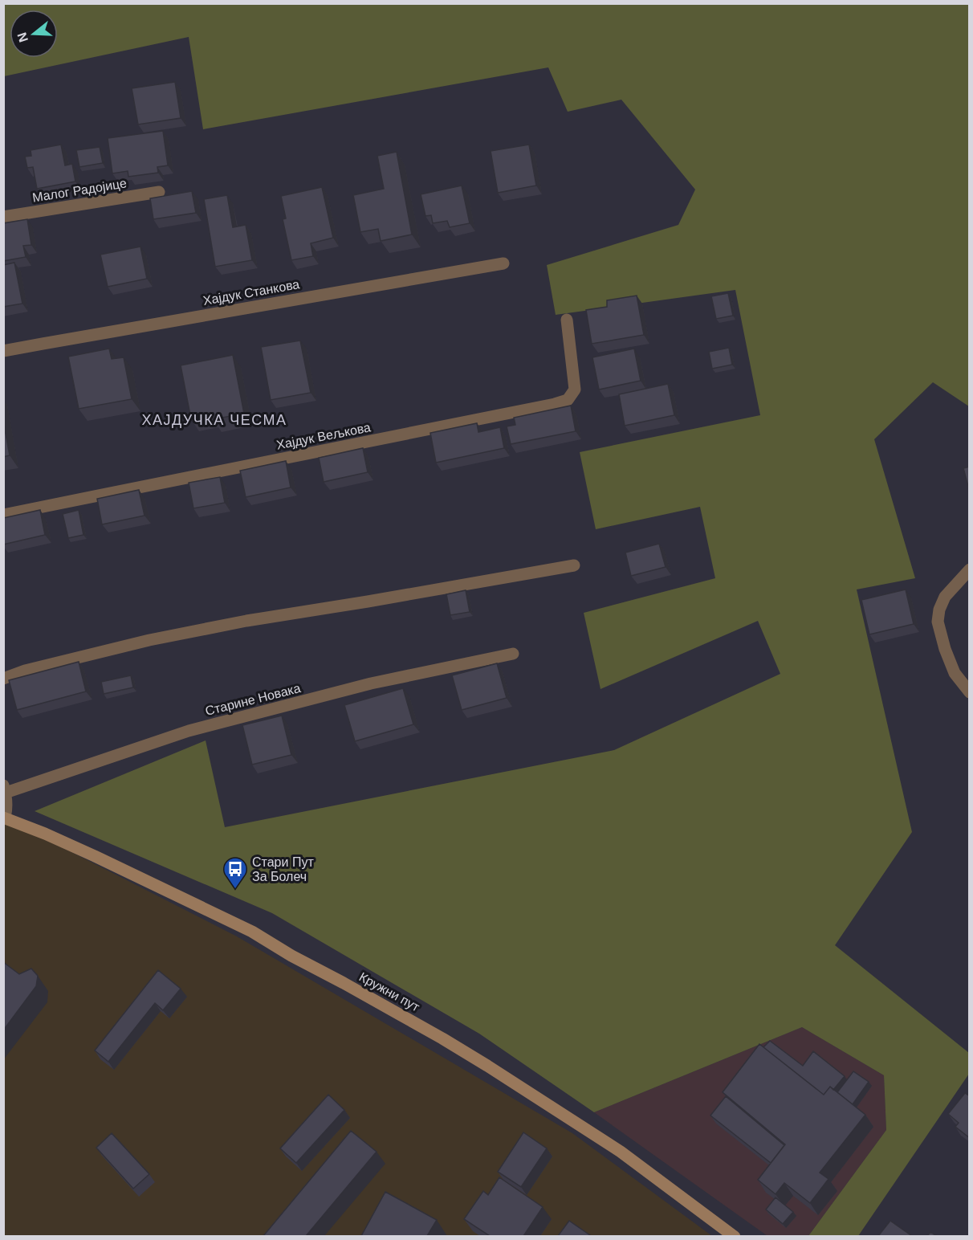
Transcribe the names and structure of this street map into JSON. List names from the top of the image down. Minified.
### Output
{"streets":{"main road":["Кружни пут"],"street":["Малог Радојице","Хајдук Станкова","Хајдук Вељкова","Старине Новака"]},"districts":["ХАЈДУЧКА ЧЕСМА"],"places":{"bus stop":["Стари Пут За Болеч"]},"north":"left"}
